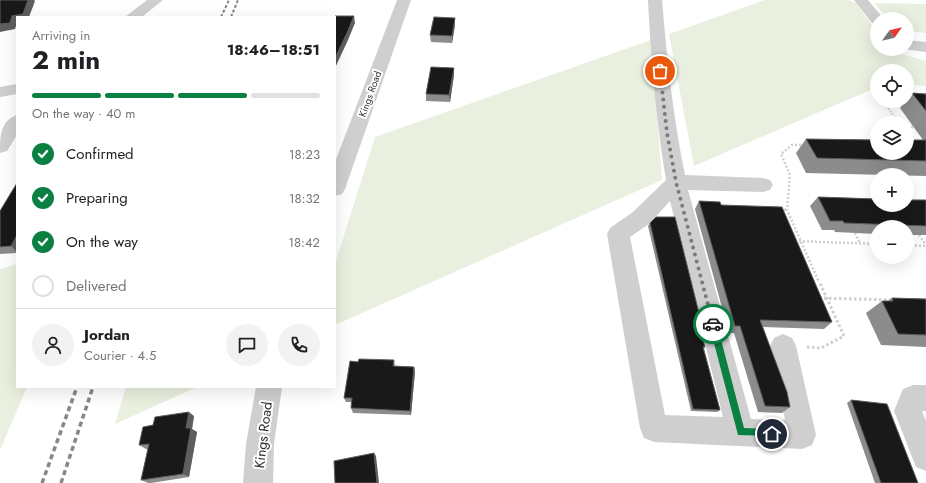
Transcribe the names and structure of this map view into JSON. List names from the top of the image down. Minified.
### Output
{"streets":{"street":["Kings Road"]},"north":"top right","page":{"map_buttons":["+","−"],"heading":["2 min","Arriving in","18:46–18:51"],"panel":["Jordan","Courier · 4.5"],"bar":"On the way · 40 m","list":[["Confirmed","18:23"],["Preparing","18:32"],["On the way","18:42"],"Delivered"]}}
